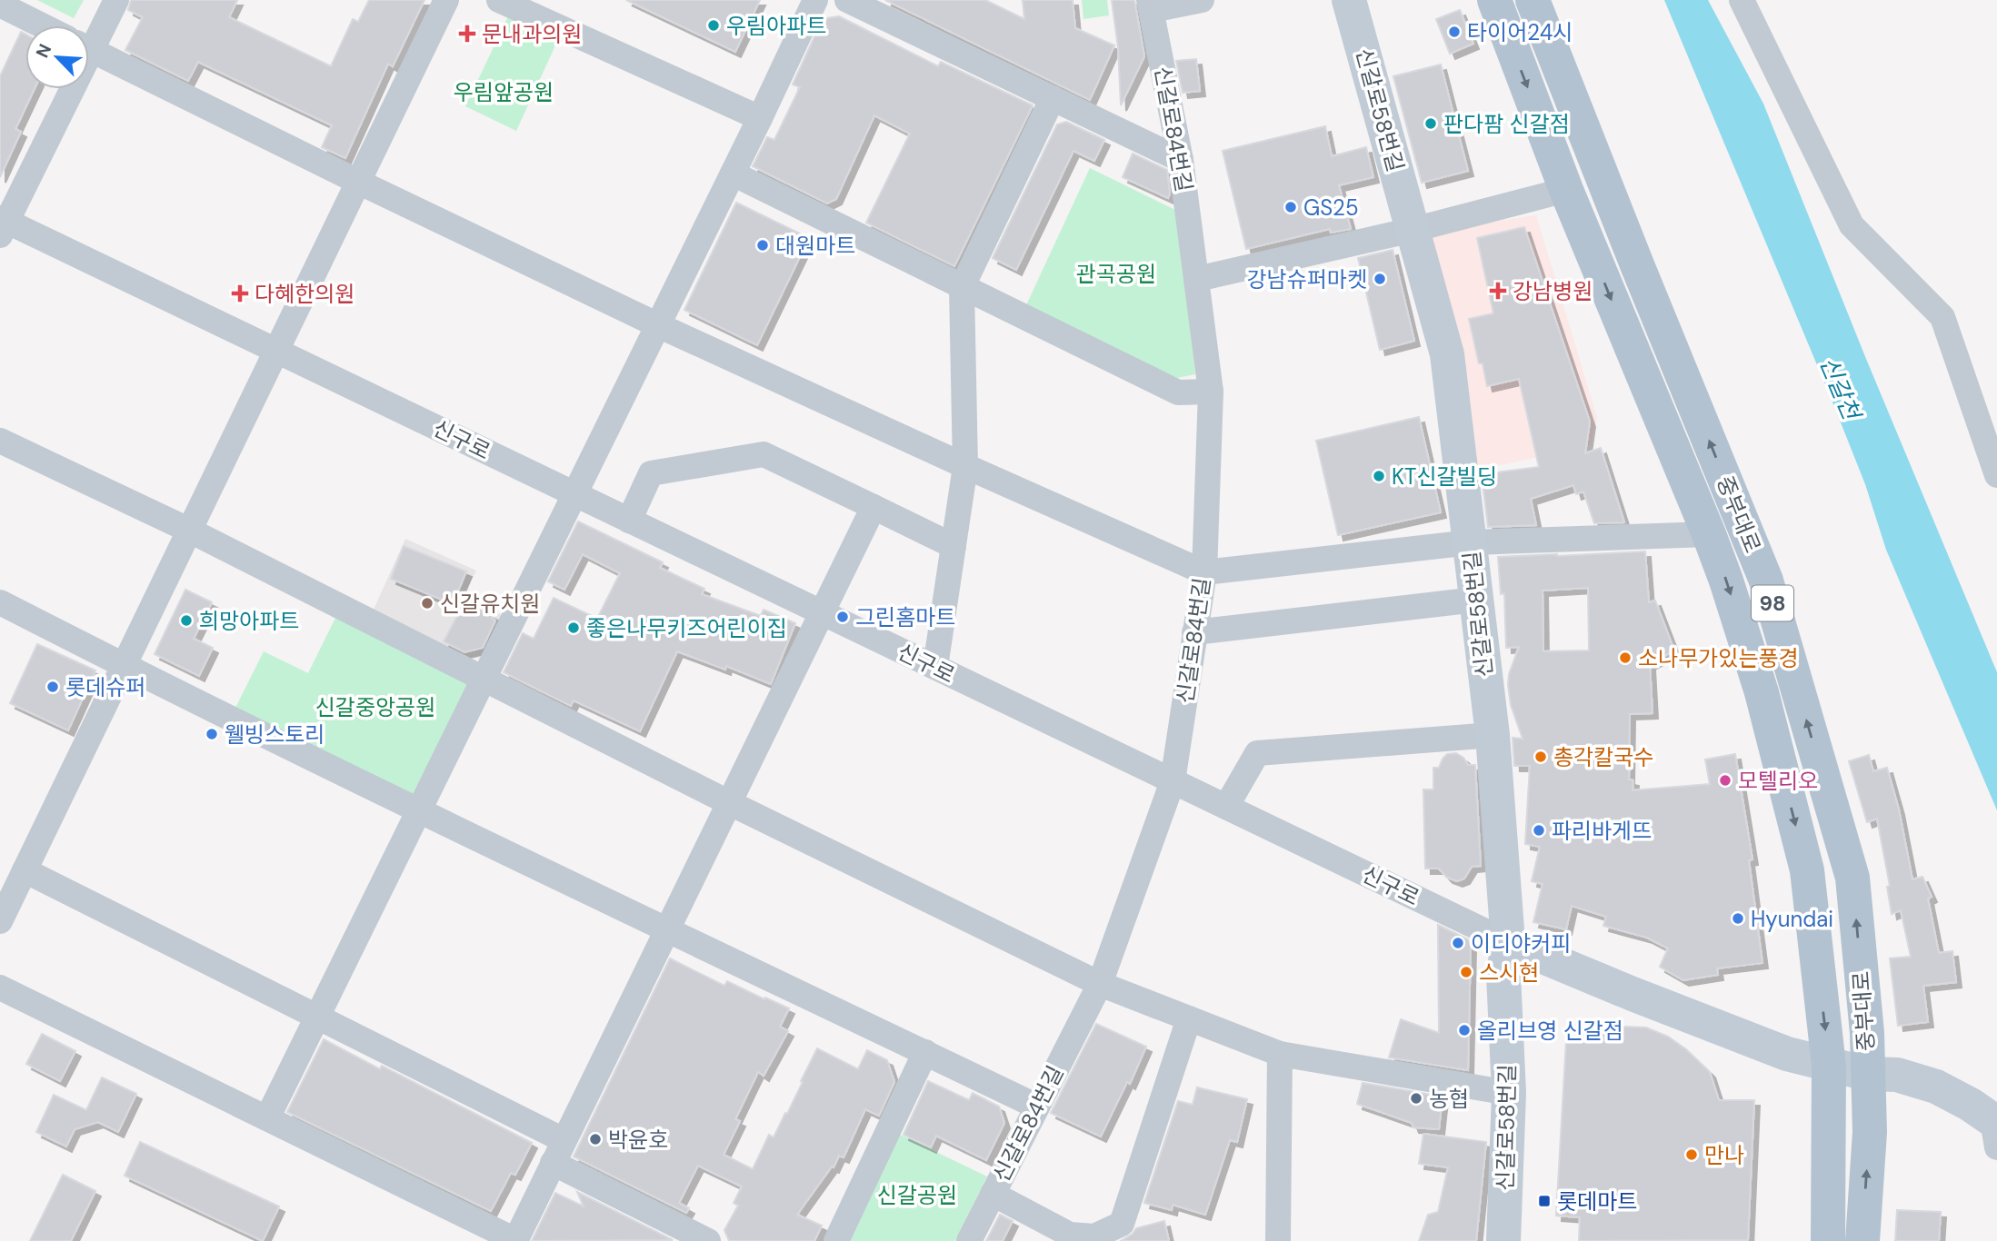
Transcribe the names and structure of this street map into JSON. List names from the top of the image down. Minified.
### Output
{"streets":{"main road":["중부대로","98"],"street":["신갈로58번길","신갈로84번길","신구로"]},"crossings":[["신갈로58번길","신구로"],["신갈로84번길","신구로"],["신구로","중부대로"]],"water":["신갈천"],"parks":["우림앞공원","관곡공원","신갈중앙공원","신갈공원"],"places":{"other":["우림아파트","타이어24시","판다팜 신갈점","GS25","대원마트","강남슈퍼마켓","KT신갈빌딩","신갈유치원","그린홈마트","희망아파트","좋은나무키즈어린이집","소나무가있는풍경","롯데슈퍼","웰빙스토리","총각칼국수","모텔리오","파리바게뜨","Hyundai","이디야커피","스시현","올리브영 신갈점","농협","박윤호","만나"],"health":["문내과의원","강남병원","다혜한의원"],"transit":["롯데마트"]},"north":"top left"}
